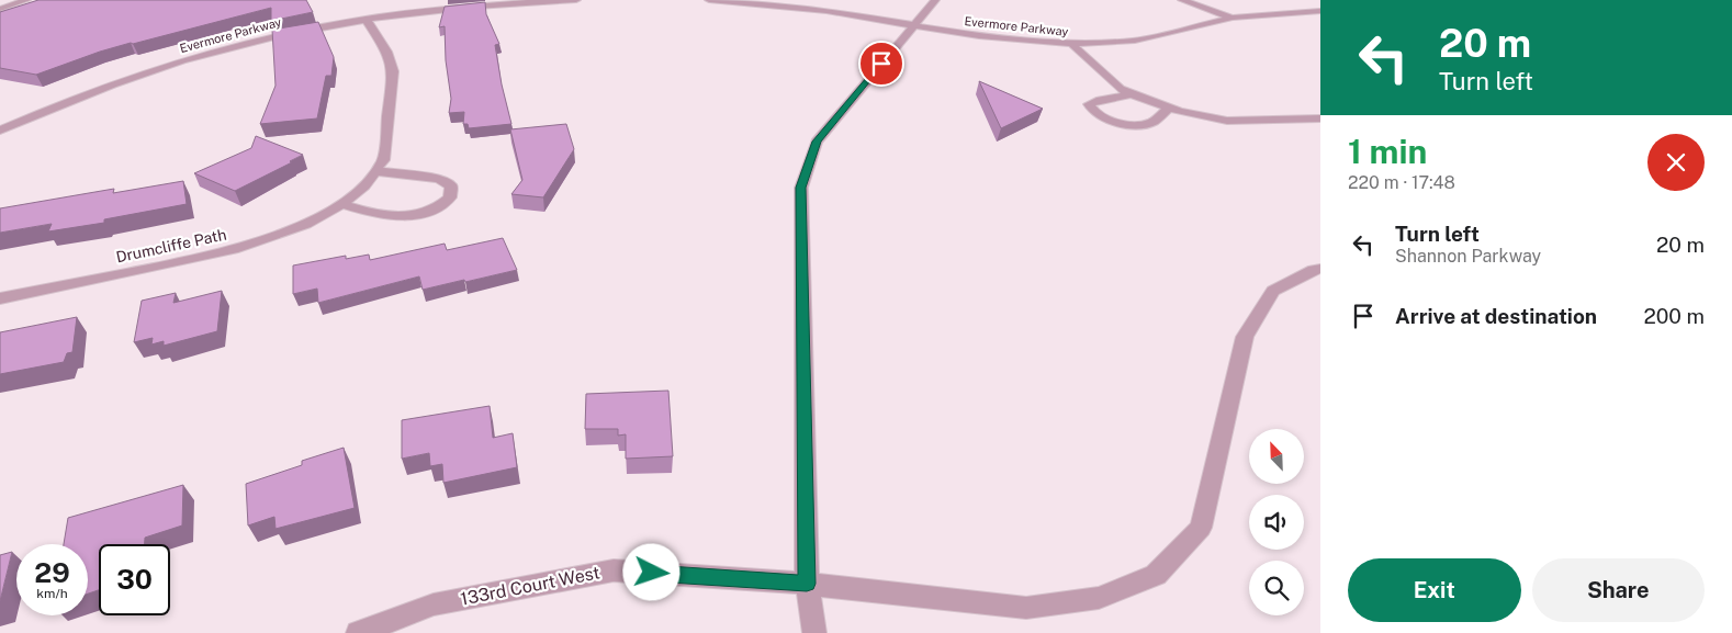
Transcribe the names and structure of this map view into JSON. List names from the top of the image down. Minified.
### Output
{"streets":{"street":["Evermore Parkway","Drumcliffe Path","133rd Court West"]},"north":"top left","page":{"turn":["20 m","Turn left"],"heading":["1 min","220 m · 17:48"],"list":[{"name":"Turn left","note":"Shannon Parkway","value":"20 m"},{"name":"Arrive at destination","value":"200 m"}],"speed":"29 km/h","limit":"30","buttons":["Exit","Share"]}}
